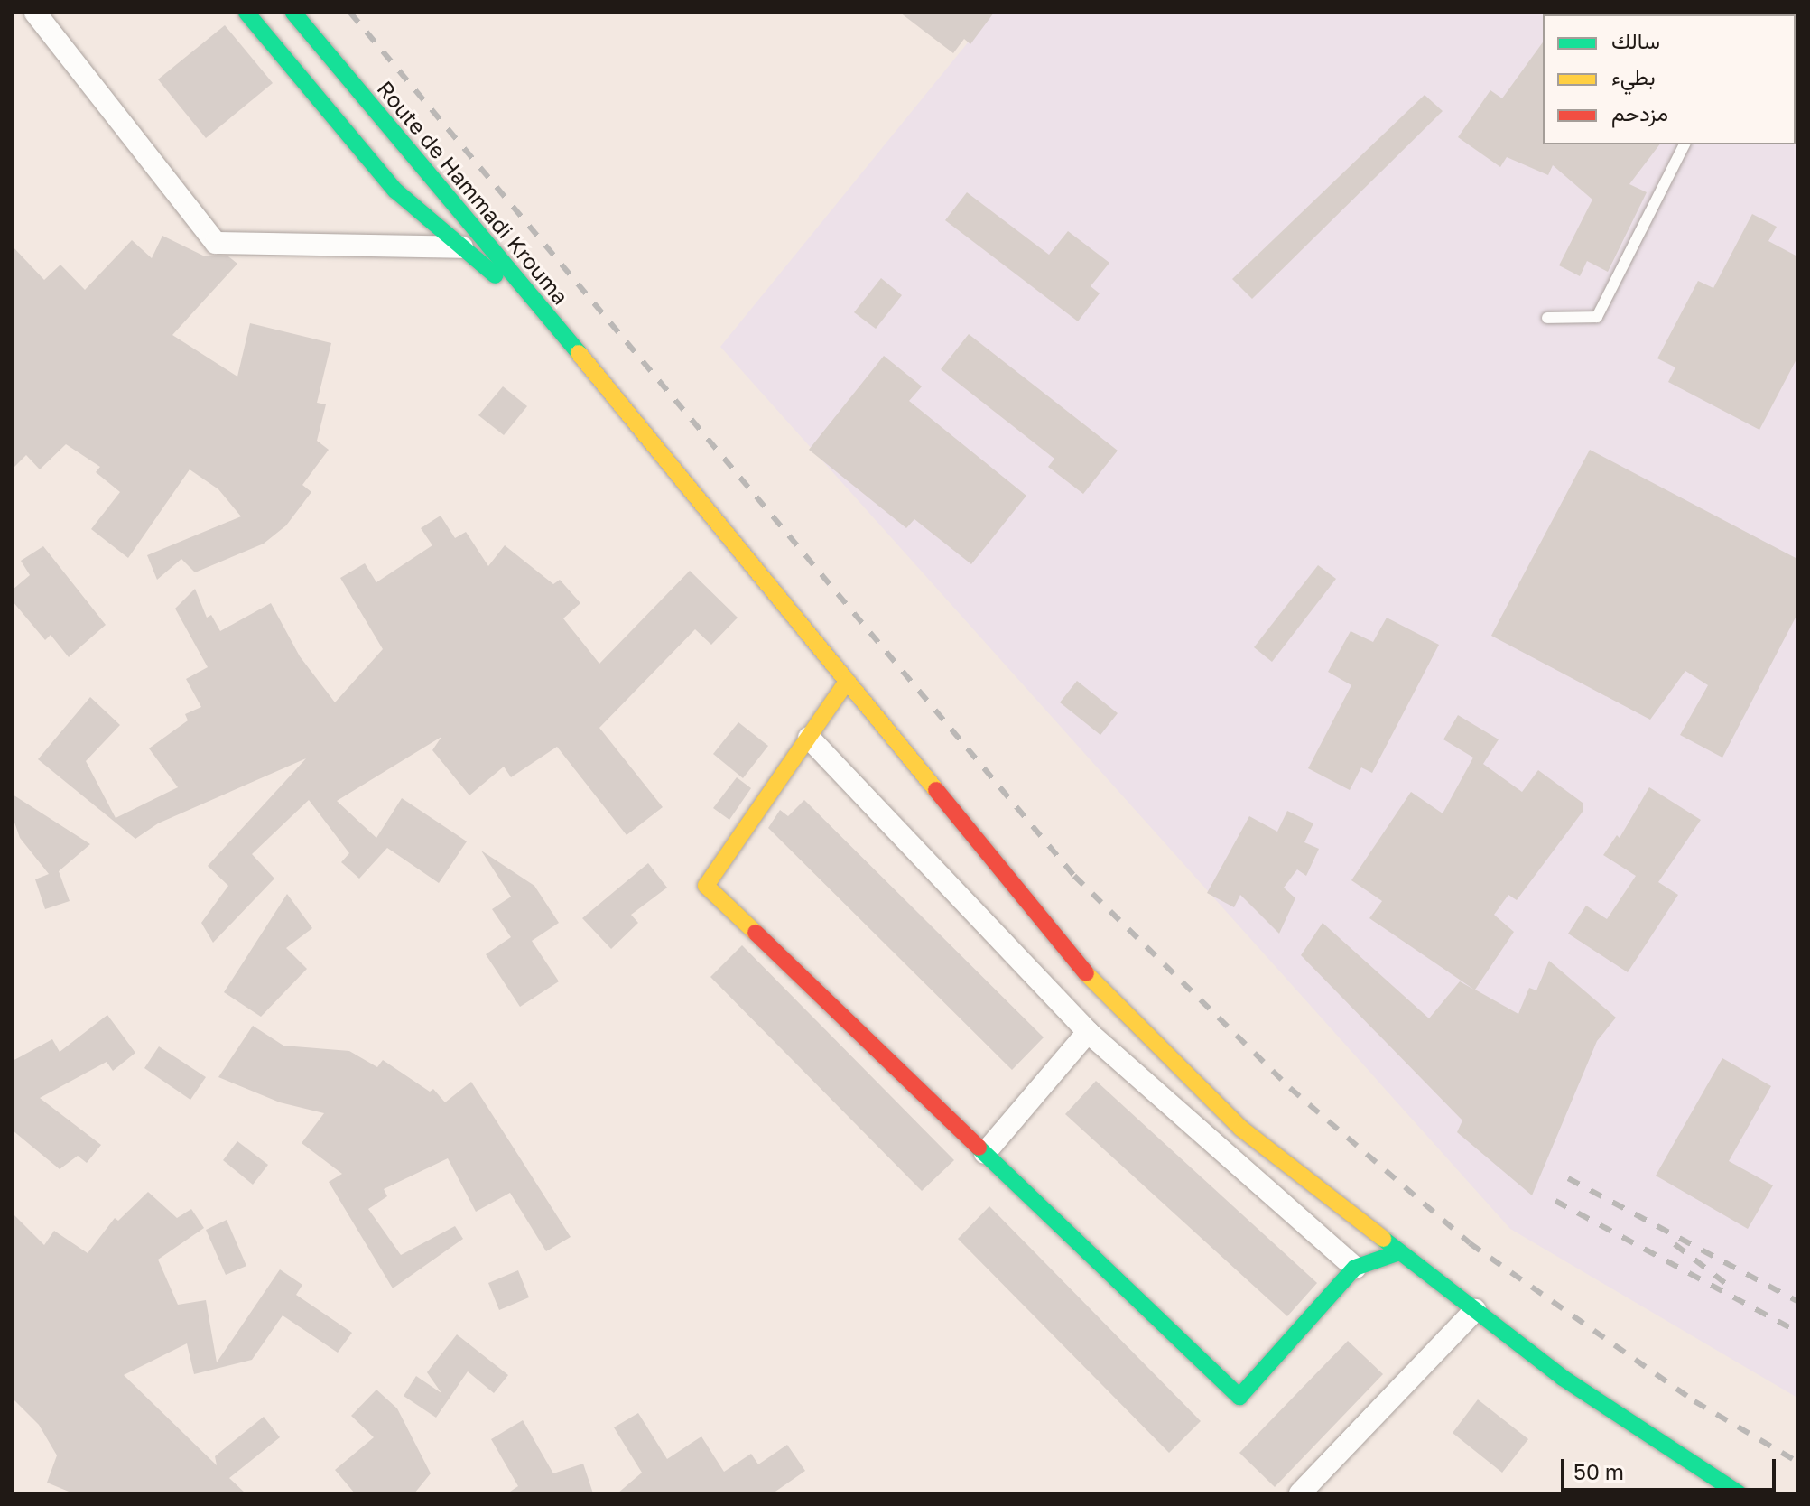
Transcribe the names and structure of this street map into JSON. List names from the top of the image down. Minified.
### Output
{"streets":{"street":["Route de Hammadi Krouma"]},"legend":["سالك","بطيء","مزدحم"],"scale_bar":"50 m"}
